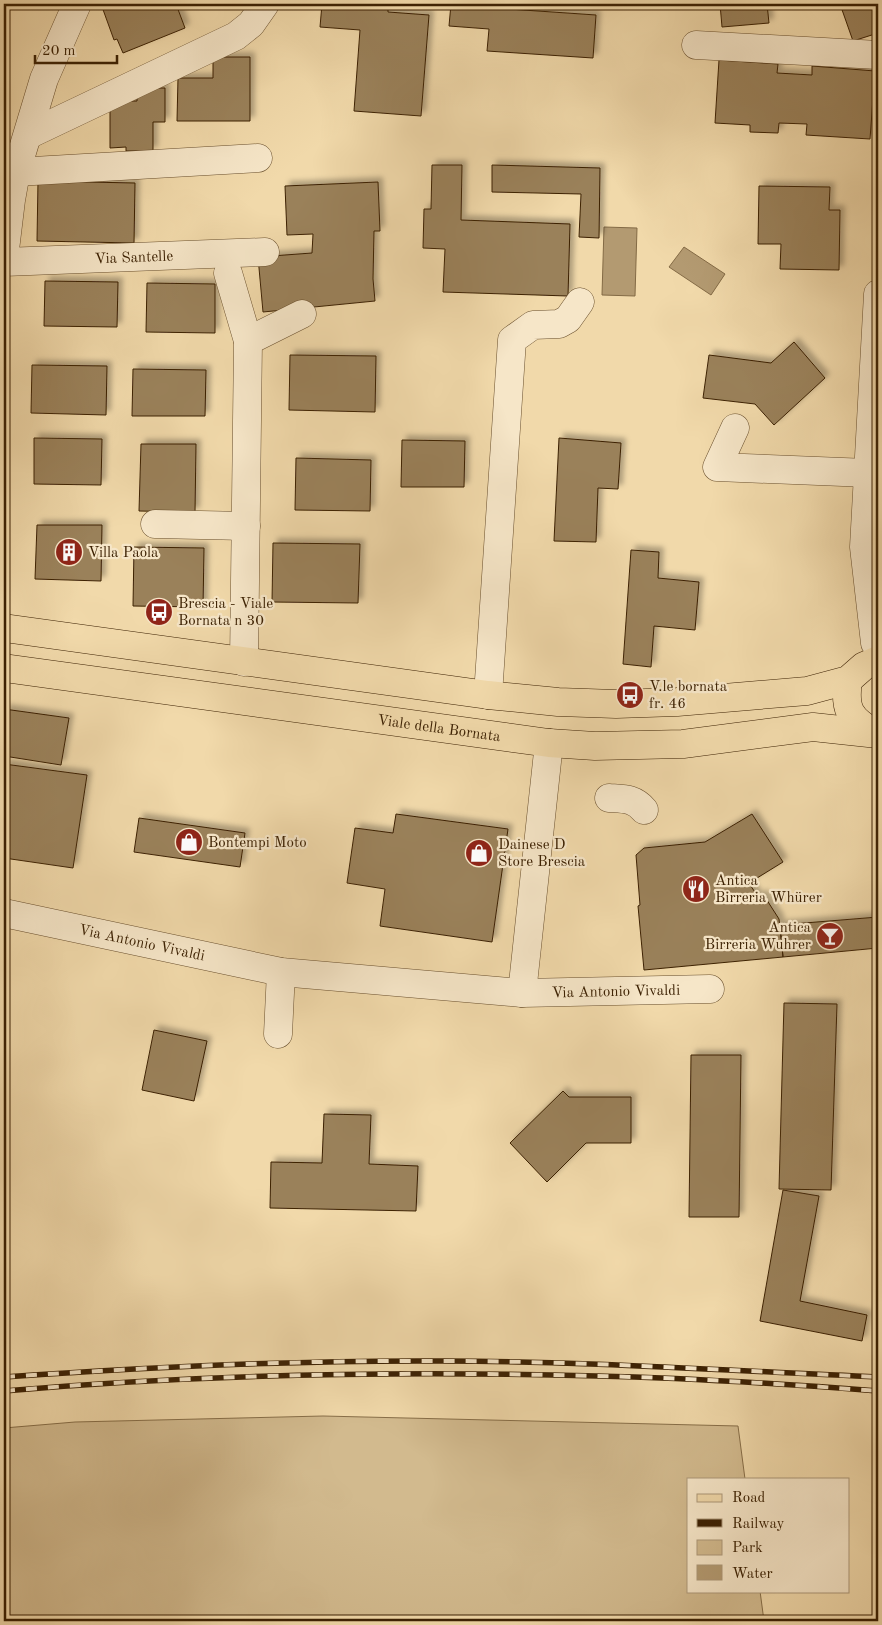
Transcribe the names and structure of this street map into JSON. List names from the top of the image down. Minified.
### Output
{"streets":{"main road":["Viale della Bornata"],"street":["Via Santelle","Via Antonio Vivaldi"]},"places":{"building":["Villa Paola"],"bus stop":["Brescia - Viale Bornata n 30","V.le bornata fr. 46"],"shop":["Bontempi Moto","Dainese D Store Brescia"],"restaurant":["Antica Birreria Whürer"],"bar":["Antica Birreria Wuhrer"]},"legend":["Road","Railway","Park","Water"],"scale_bar":"20 m"}
